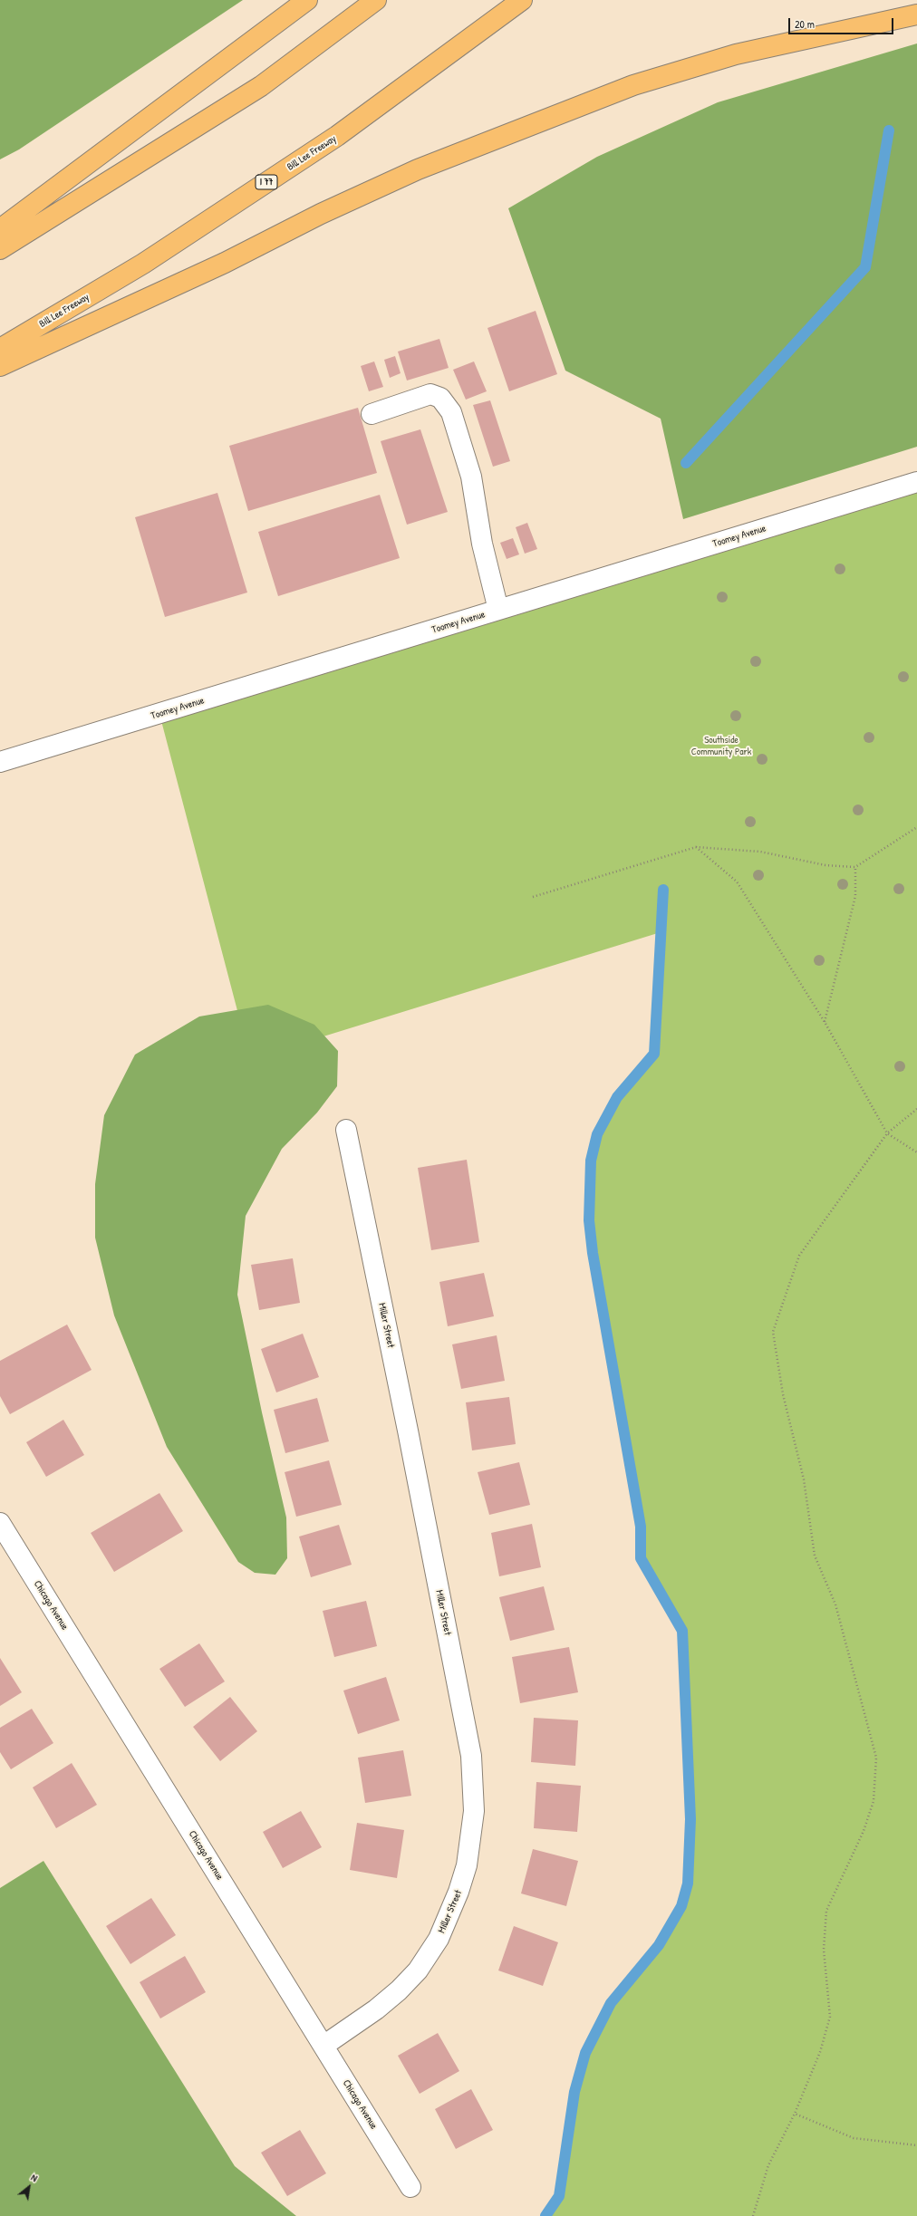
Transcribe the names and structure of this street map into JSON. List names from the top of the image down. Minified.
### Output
{"streets":{"highway":["Bill Lee Freeway","I 77"],"street":["Toomey Avenue","Miller Street","Chicago Avenue"]},"crossings":[["Miller Street","Chicago Avenue"]],"parks":["Southside Community Park"],"scale_bar":"20 m","north":"top right"}
